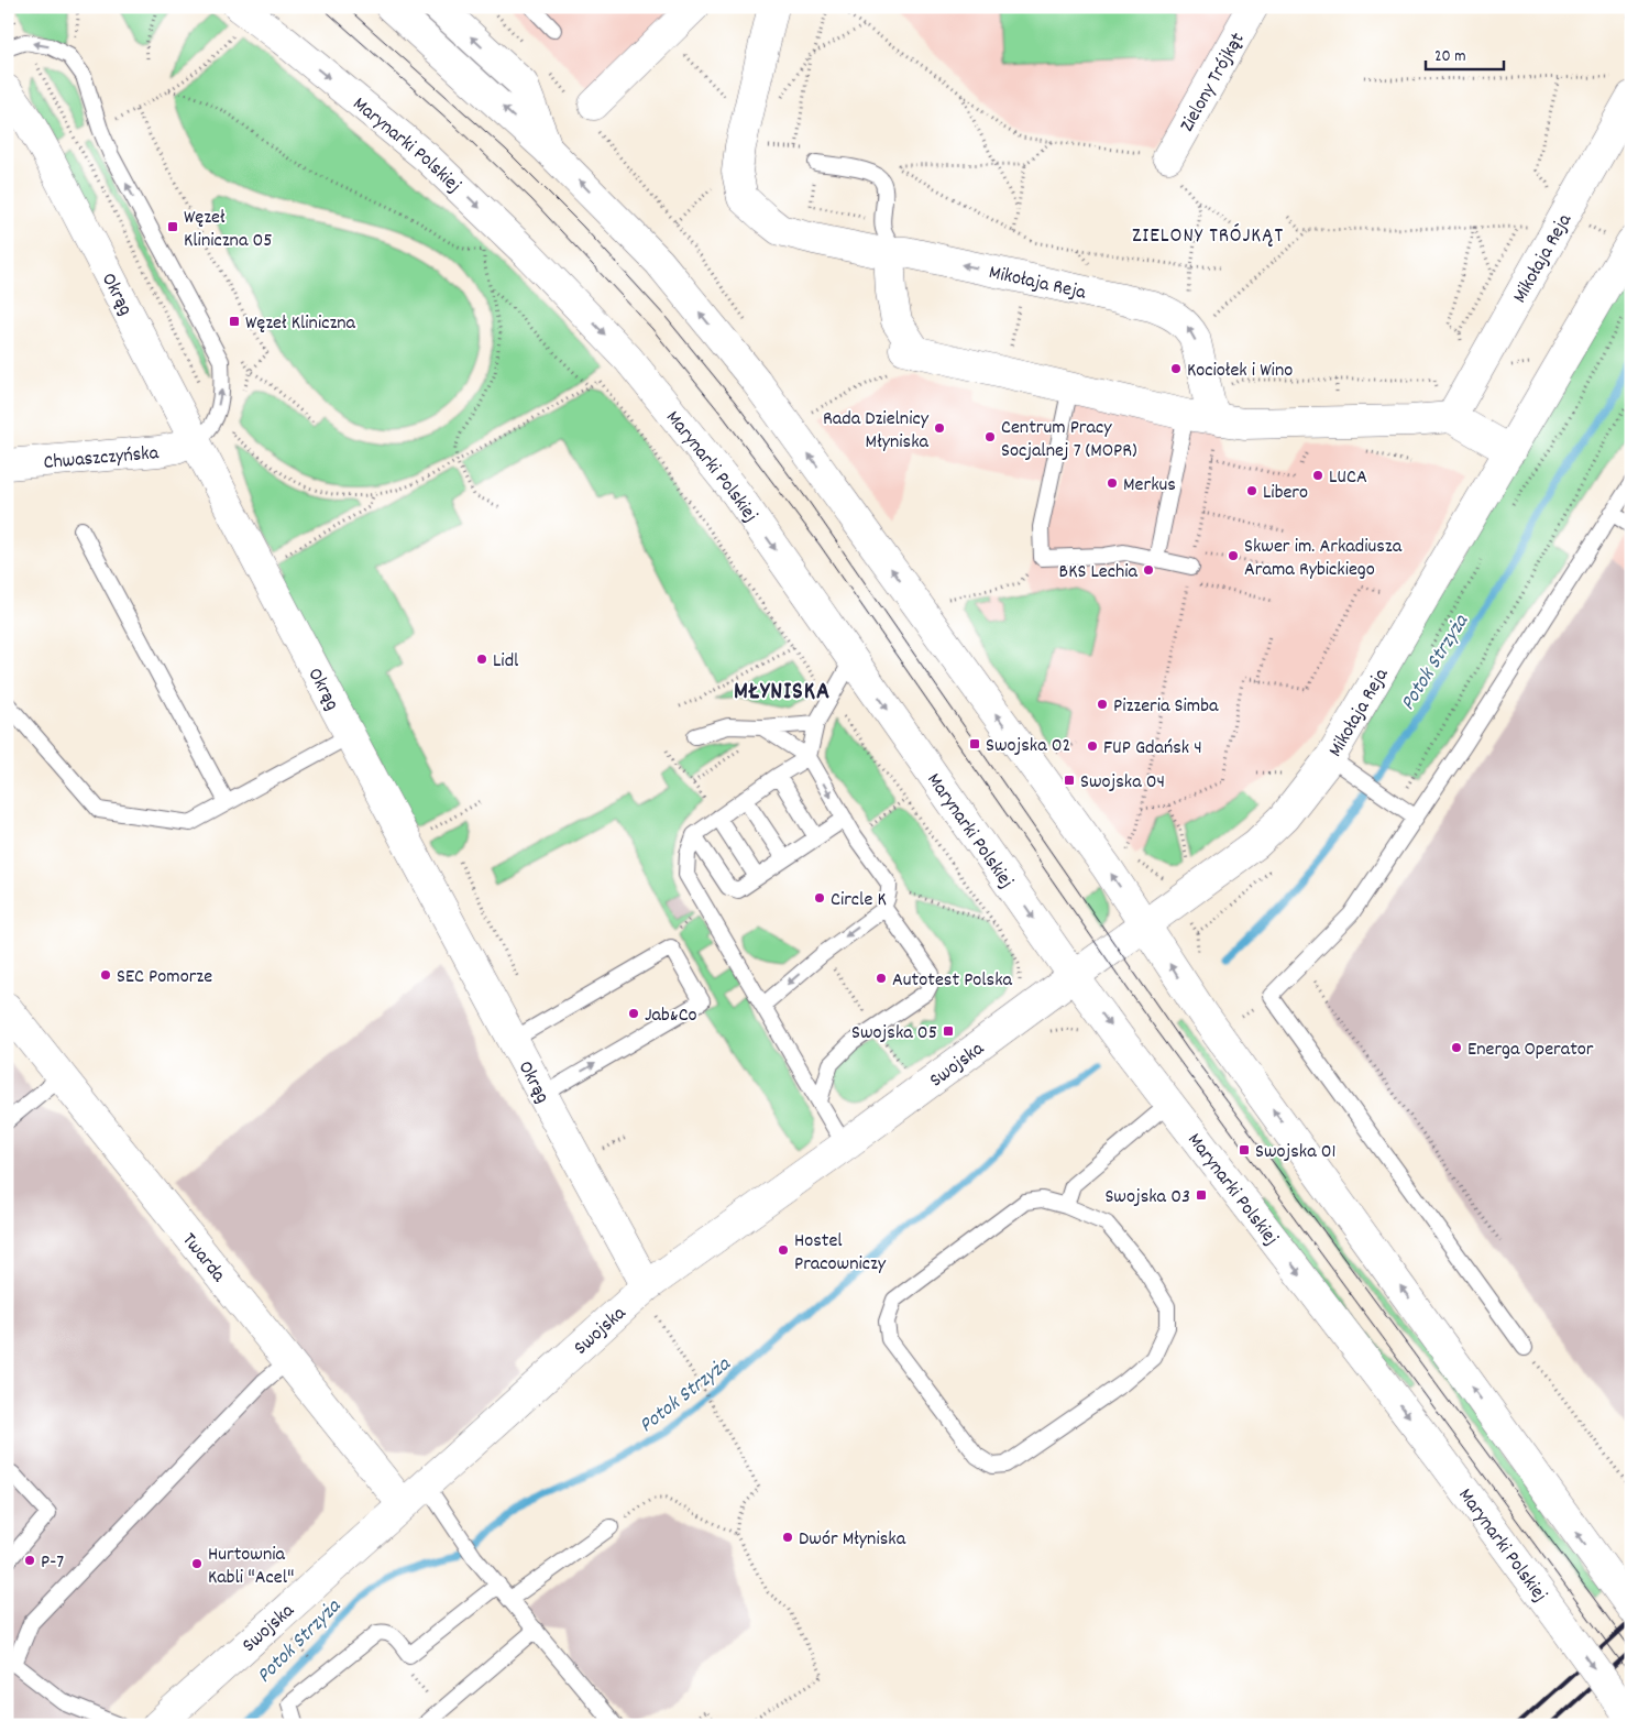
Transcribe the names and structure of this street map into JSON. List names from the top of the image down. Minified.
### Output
{"streets":{"street":["Zielony Trójkąt","Marynarki Polskiej","Mikołaja Reja","Okrąg","Chwaszczyńska","Swojska","Twarda"]},"crossings":[["Marynarki Polskiej","Mikołaja Reja"],["Marynarki Polskiej","Swojska"],["Mikołaja Reja","Swojska"],["Okrąg","Chwaszczyńska"],["Okrąg","Swojska"],["Swojska","Twarda"]],"districts":["ZIELONY TRÓJKĄT","MŁYNISKA"],"water":["Potok Strzyża"],"places":{"transit":["Węzeł Kliniczna 05","Węzeł Kliniczna","Swojska 02","Swojska 04","Swojska 05","Swojska 01","Swojska 03"],"other":["Kociołek i Wino","Rada Dzielnicy Młyniska","Centrum Pracy Socjalnej 7 (MOPR)","LUCA","Merkus","Libero","Skwer im. Arkadiusza Arama Rybickiego","BKS Lechia","Lidl","Pizzeria Simba","FUP Gdańsk 4","Circle K","SEC Pomorze","Autotest Polska","Jab&Co","Energa Operator","Hostel Pracowniczy","Dwór Młyniska","P-7","Hurtownia Kabli \"Acel\""]},"scale_bar":"20 m"}
